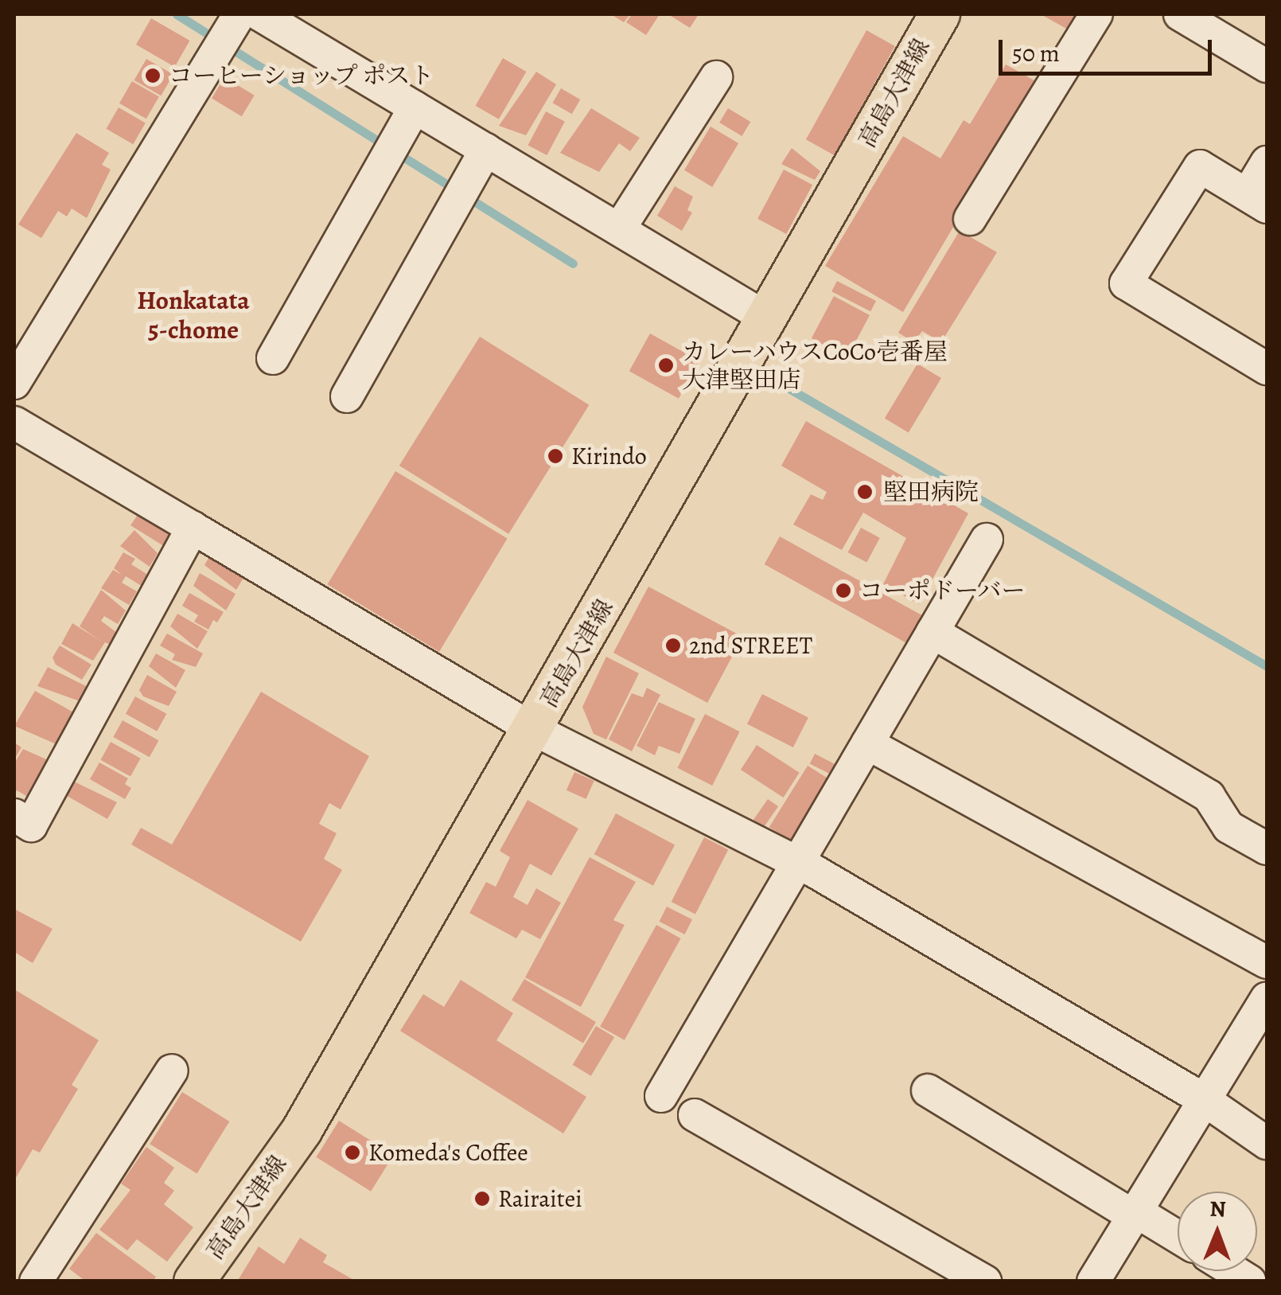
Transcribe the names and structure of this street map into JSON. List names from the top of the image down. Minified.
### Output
{"streets":{"main road":["高島大津線"]},"districts":["Honkatata 5-chome"],"places":["コーヒーショップ ポスト","カレーハウスCoCo壱番屋 大津堅田店","Kirindo","堅田病院","コーポドーバー","2nd STREET","Komeda's Coffee","Rairaitei"],"scale_bar":"50 m","north":"top"}
